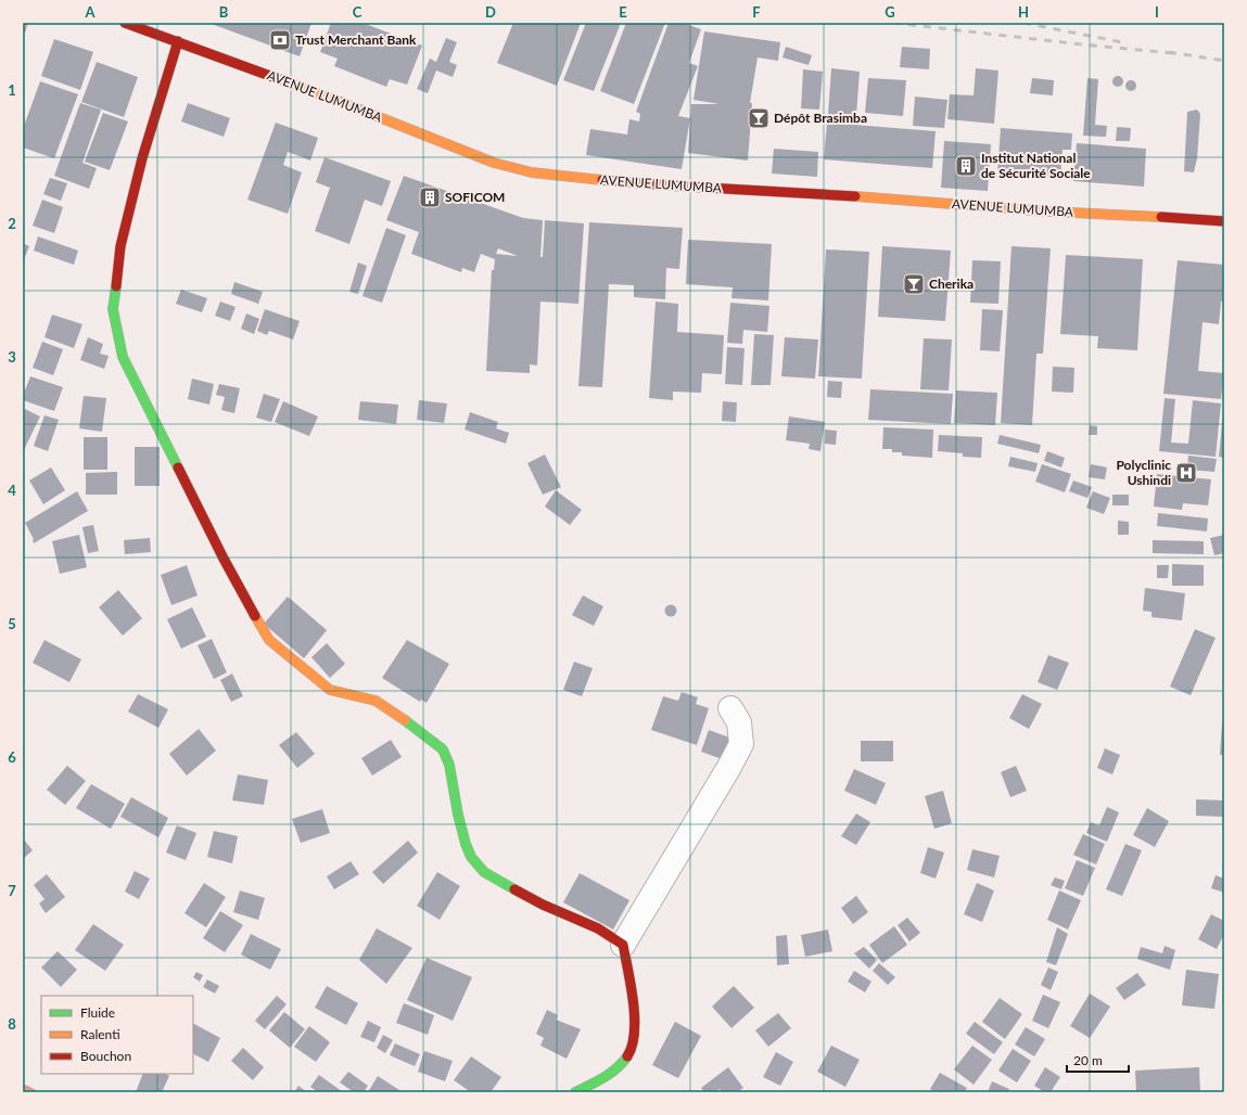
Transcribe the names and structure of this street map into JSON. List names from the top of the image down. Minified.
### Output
{"streets":{"street":["AVENUE LUMUMBA"]},"places":{"bank":["Trust Merchant Bank"],"bar":["Dépôt Brasimba","Cherika"],"building":["Institut National de Sécurité Sociale","SOFICOM"],"hospital":["Polyclinic Ushindi"]},"legend":["Fluide","Ralenti","Bouchon"],"scale_bar":"20 m","grid":{"columns":["A","B","C","D","E","F","G","H","I"],"rows":["1","2","3","4","5","6","7","8"]}}
